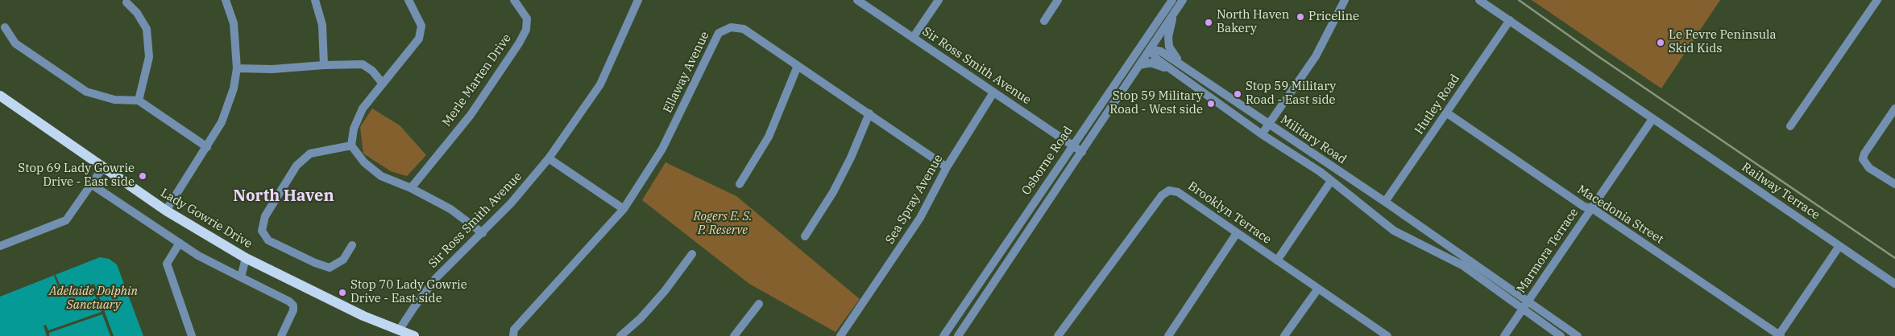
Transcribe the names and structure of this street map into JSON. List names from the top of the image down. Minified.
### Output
{"streets":{"main road":["Lady Gowrie Drive"],"street":["Sir Ross Smith Avenue","Ellaway Avenue","Merle Marten Drive","Hutley Road","Military Road","Osborne Road","Railway Terrace","Sea Spray Avenue","Brooklyn Terrace","Macedonia Street","Marmora Terrace"]},"crossings":[["Sir Ross Smith Avenue","Osborne Road"],["Sir Ross Smith Avenue","Sea Spray Avenue"],["Sir Ross Smith Avenue","Lady Gowrie Drive"],["Ellaway Avenue","Sea Spray Avenue"],["Hutley Road","Military Road"],["Hutley Road","Railway Terrace"],["Hutley Road","Macedonia Street"],["Military Road","Osborne Road"],["Military Road","Marmora Terrace"],["Railway Terrace","Marmora Terrace"],["Macedonia Street","Marmora Terrace"]],"districts":["North Haven"],"parks":["Rogers E. S. P. Reserve","Adelaide Dolphin Sanctuary"],"places":["Priceline","North Haven Bakery","Le Fevre Peninsula Skid Kids","Stop 59 Military Road - East side","Stop 59 Military Road - West side","Stop 69 Lady Gowrie Drive - East side","Stop 70 Lady Gowrie Drive - East side"]}
